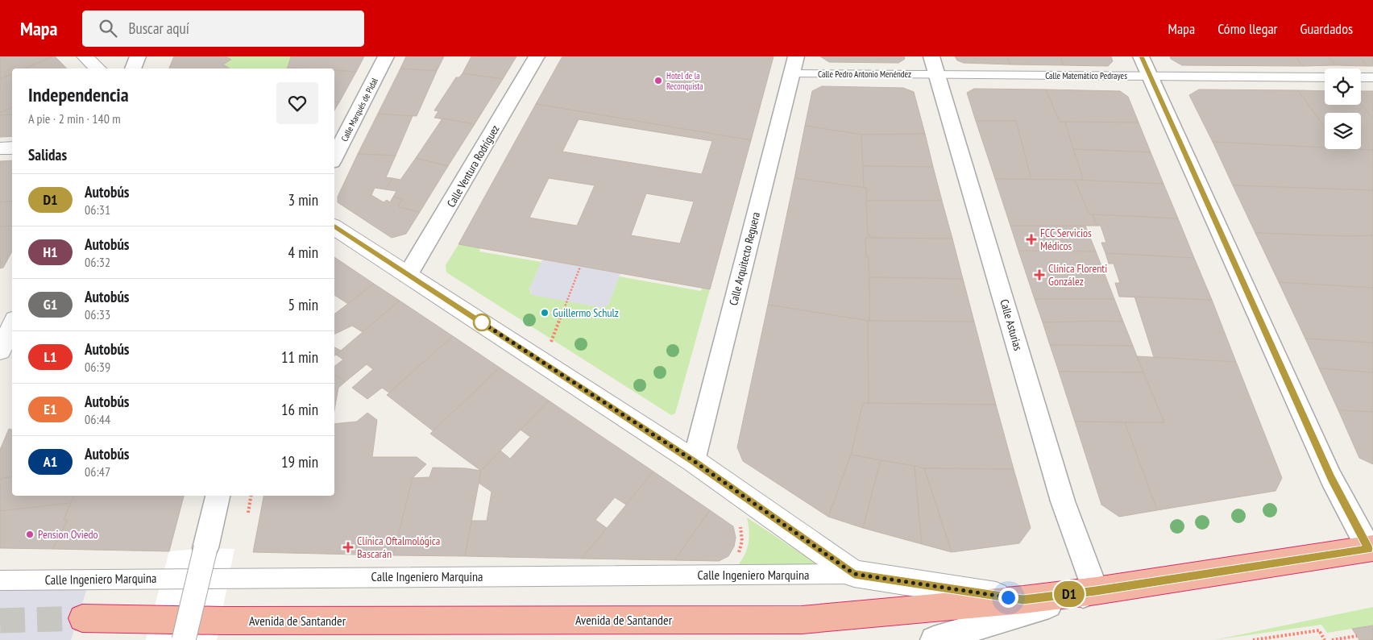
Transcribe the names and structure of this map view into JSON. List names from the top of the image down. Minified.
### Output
{"streets":{"highway":["Avenida de Santander"],"street":["Calle Pedro Antonio Menéndez","Calle Matemático Pedrayes","Calle Marqués de Pidal","Calle Ventura Rodríguez","Calle Arquitecto Reguera","Calle Asturias","Calle Ingeniero Marquina"]},"crossings":[["Calle Pedro Antonio Menéndez","Calle Matemático Pedrayes"],["Calle Pedro Antonio Menéndez","Calle Arquitecto Reguera"],["Calle Pedro Antonio Menéndez","Calle Asturias"],["Calle Matemático Pedrayes","Calle Asturias"],["Calle Asturias","Avenida de Santander"]],"places":{"other":["Hotel de la Reconquista","Guillermo Schulz","Pension Oviedo"],"health":["FCC Servicios Médicos","Clínica Florenti González","Clínica Oftalmológica Bascarán"]},"lines":["bus line D1"],"page":{"header":"Mapa","search":"Buscar aquí","nav":["Mapa","Cómo llegar","Guardados"],"on_map":"D1","heading":[["Independencia","A pie · 2 min · 140 m"],"Salidas"],"list":[{"mark":"D1","name":"Autobús","note":"06:31","value":"3 min"},{"mark":"H1","name":"Autobús","note":"06:32","value":"4 min"},{"mark":"G1","name":"Autobús","note":"06:33","value":"5 min"},{"mark":"L1","name":"Autobús","note":"06:39","value":"11 min"},{"mark":"E1","name":"Autobús","note":"06:44","value":"16 min"},{"mark":"A1","name":"Autobús","note":"06:47","value":"19 min"}]}}
